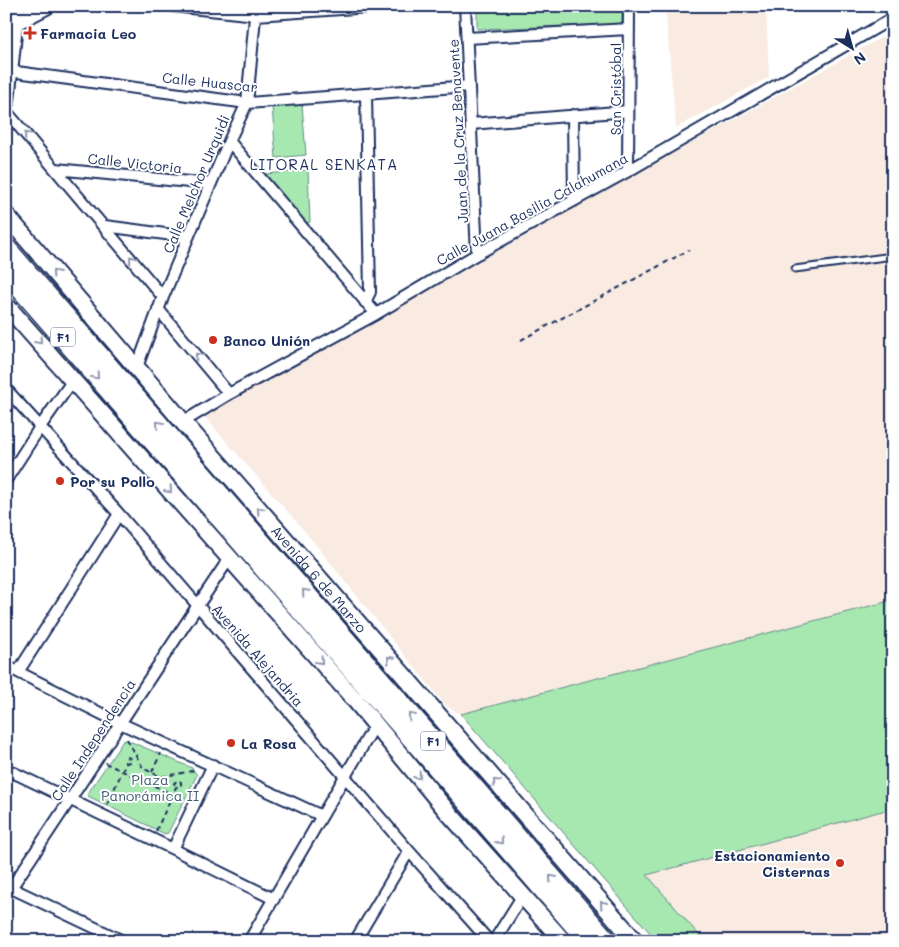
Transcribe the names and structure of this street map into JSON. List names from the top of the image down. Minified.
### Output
{"streets":{"highway":["F1","Avenida 6 de Marzo"],"street":["Calle Huascar","San Cristóbal","Juan de la Cruz Benavente","Calle Victoria","Calle Melchor Urquidi","Calle Juana Basilia Calahumana","Avenida Alejandria","Calle Independencia"]},"crossings":[["Calle Huascar","Juan de la Cruz Benavente"],["Calle Huascar","Calle Melchor Urquidi"],["San Cristóbal","Calle Juana Basilia Calahumana"],["Juan de la Cruz Benavente","Calle Juana Basilia Calahumana"],["Calle Victoria","Calle Melchor Urquidi"],["Calle Melchor Urquidi","Avenida 6 de Marzo"],["Calle Juana Basilia Calahumana","Avenida 6 de Marzo"],["Avenida Alejandria","Calle Independencia"]],"districts":["LITORAL SENKATA"],"parks":["Plaza Panorámica II"],"places":{"health":["Farmacia Leo"],"other":["Banco Unión","Por su Pollo","La Rosa","Estacionamiento Cisternas"]},"north":"bottom right"}
